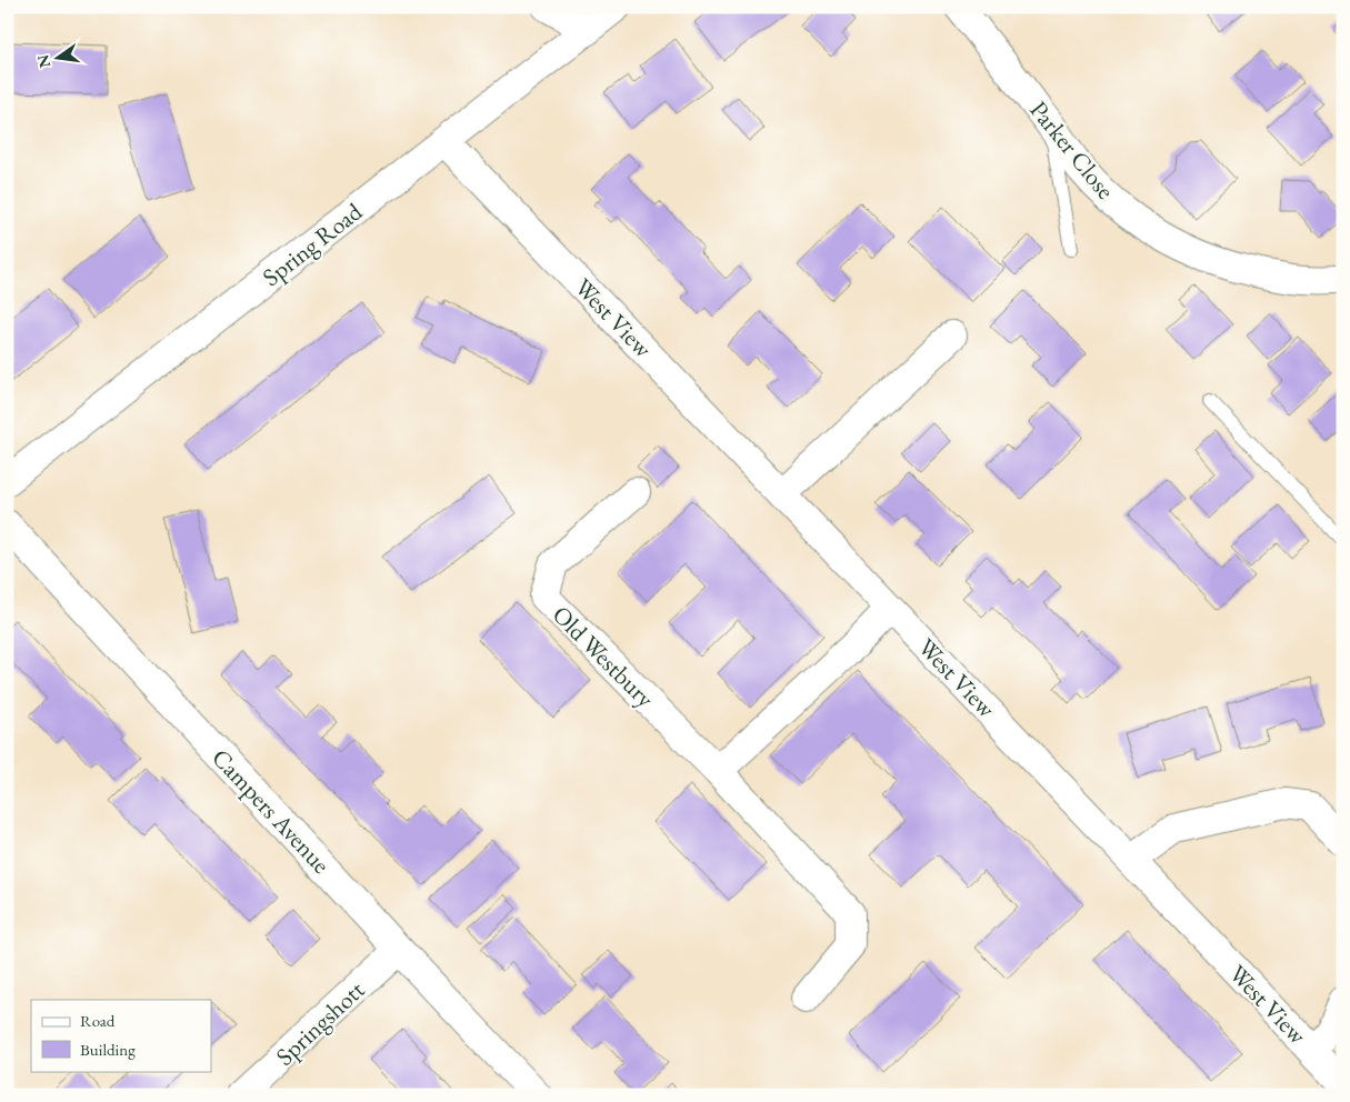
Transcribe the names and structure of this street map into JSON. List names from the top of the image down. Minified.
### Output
{"streets":{"street":["Parker Close","Spring Road","West View","Old Westbury","Campers Avenue","Springshott"]},"crossings":[["Spring Road","West View"],["Campers Avenue","Springshott"]],"legend":["Road","Building"],"north":"left"}
